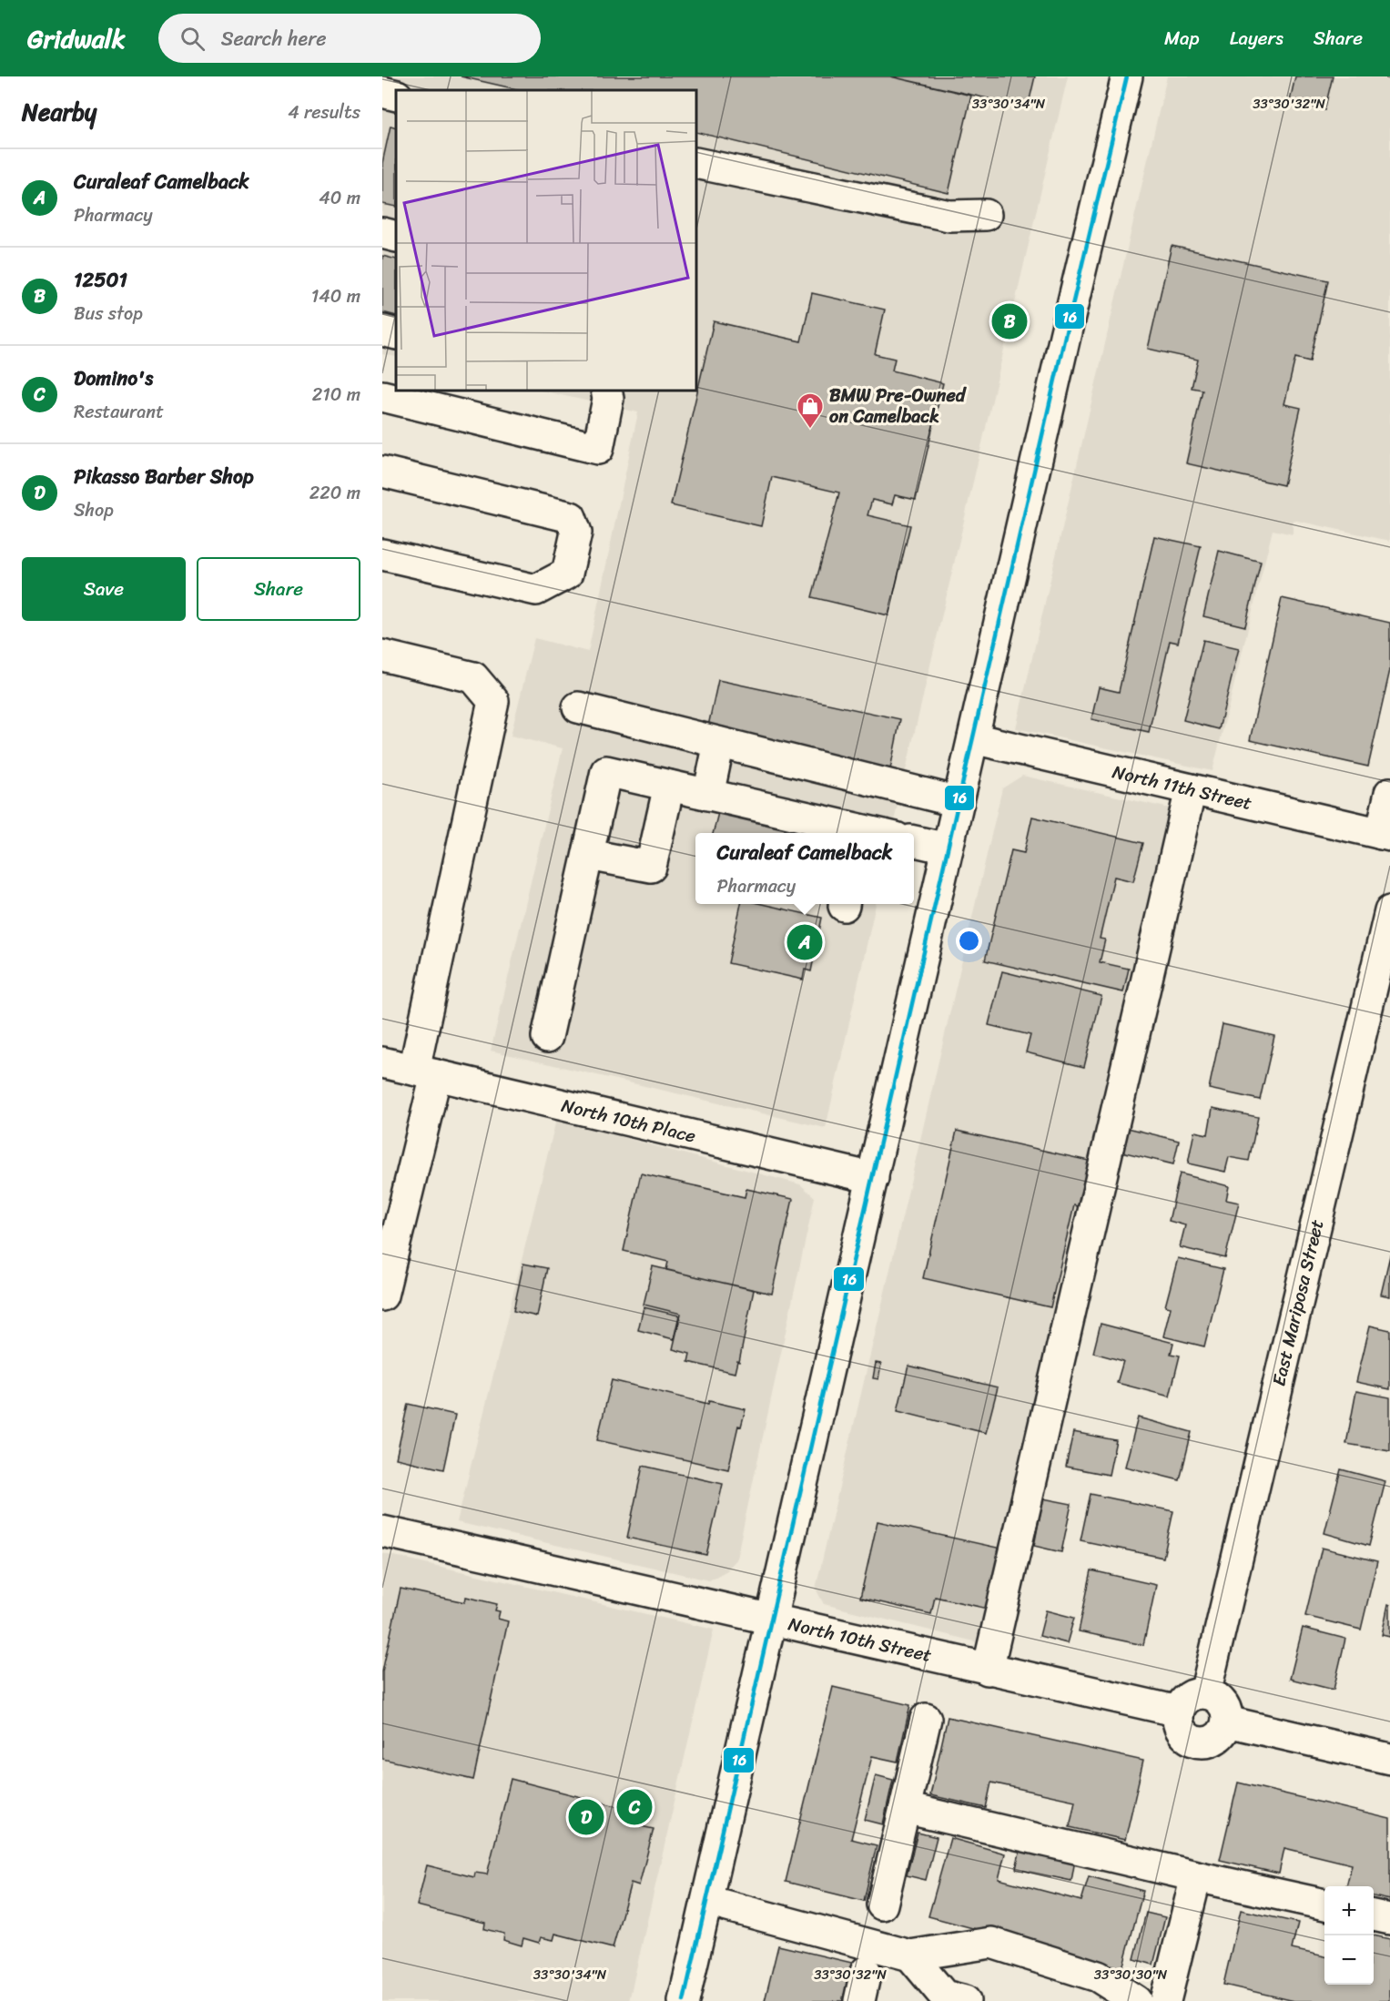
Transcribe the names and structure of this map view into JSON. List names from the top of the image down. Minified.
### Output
{"streets":{"street":["North 11th Street","North 10th Place","East Mariposa Street","North 10th Street"]},"crossings":[["East Mariposa Street","North 10th Street"]],"places":{"shop":["BMW Pre-Owned on Camelback"]},"lines":["transit line 16"],"page":{"header":"Gridwalk","search":"Search here","nav":["Map","Layers","Share"],"heading":["Nearby","4 results"],"list":[{"mark":"A","name":"Curaleaf Camelback","note":"Pharmacy","value":"40 m"},{"mark":"B","name":"12501","note":"Bus stop","value":"140 m"},{"mark":"C","name":"Domino's","note":"Restaurant","value":"210 m"},{"mark":"D","name":"Pikasso Barber Shop","note":"Shop","value":"220 m"}],"pins":["B","A","C","D"],"buttons":["Save","Share"],"popup":["Curaleaf Camelback","Pharmacy"],"map_buttons":["+","−"]},"coordinates":["33°30'34\"N","33°30'32\"N","33°30'30\"N"]}
